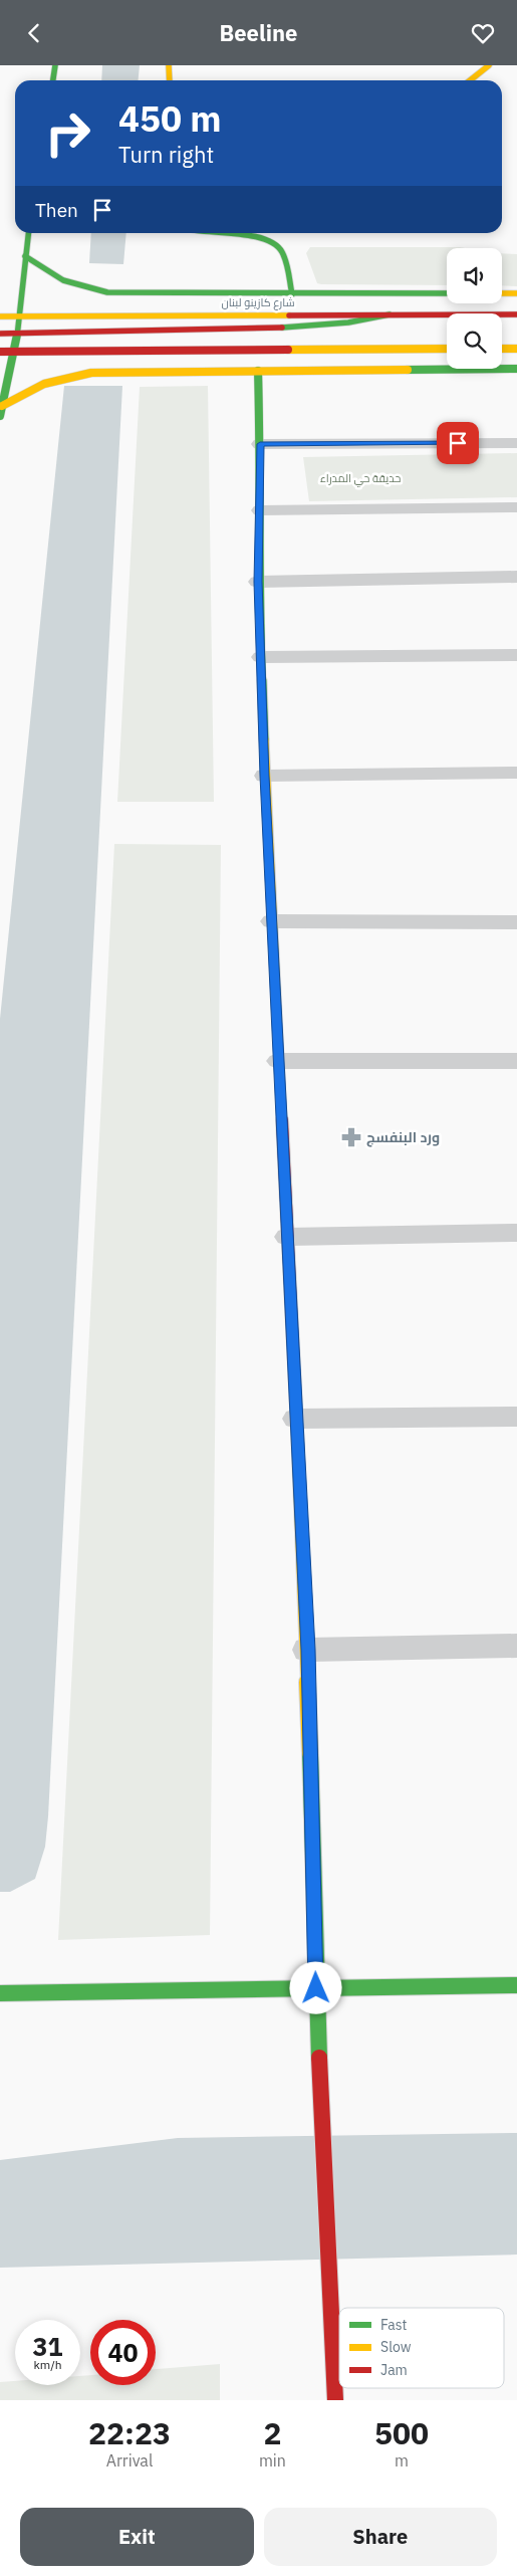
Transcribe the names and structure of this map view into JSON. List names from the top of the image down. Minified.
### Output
{"streets":{"main road":["شارع كازينو لبنان"]},"parks":["حديقة حي المدراء"],"places":{"pharmacy":["ورد البنفسج"]},"legend":["Fast","Slow","Jam"],"page":{"header":"Beeline","turn":["450 m","Turn right"],"then":"Then","speed":"31 km/h","limit":"40","eta":["22:23","Arrival","2","min","500","m"],"buttons":["Exit","Share"]}}
